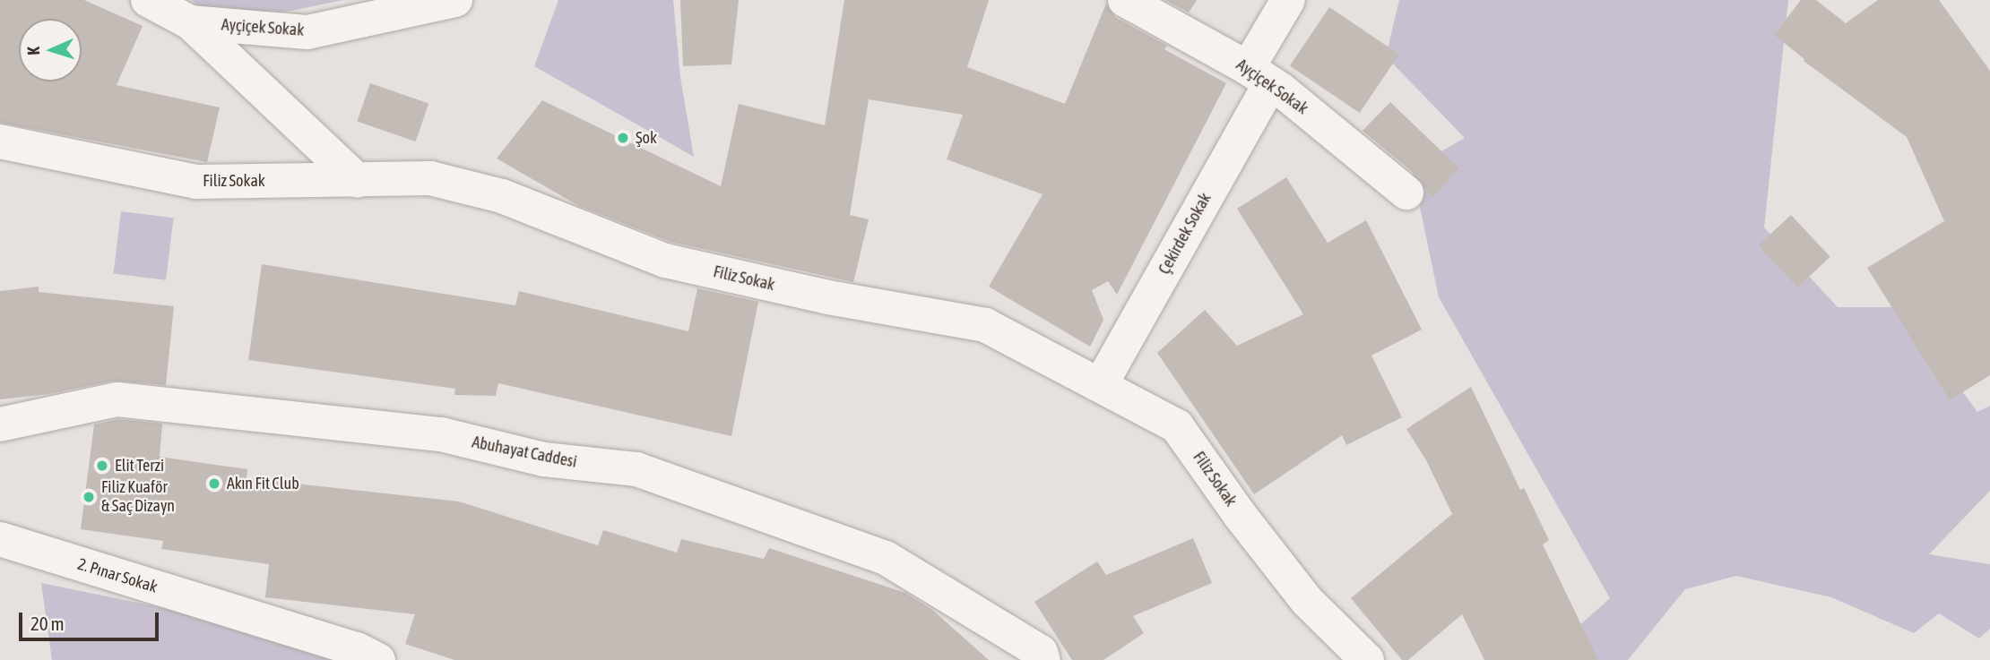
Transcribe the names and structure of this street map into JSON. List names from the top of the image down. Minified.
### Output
{"streets":{"street":["Ayçiçek Sokak","Filiz Sokak","Çekirdek Sokak","Abuhayat Caddesi","2. Pınar Sokak"]},"crossings":[["Ayçiçek Sokak","Çekirdek Sokak"],["Filiz Sokak","Çekirdek Sokak"]],"places":["Şok","Elit Terzi","Akın Fit Club","Filiz Kuaför & Saç Dizayn"],"scale_bar":"20 m","north":"left"}
